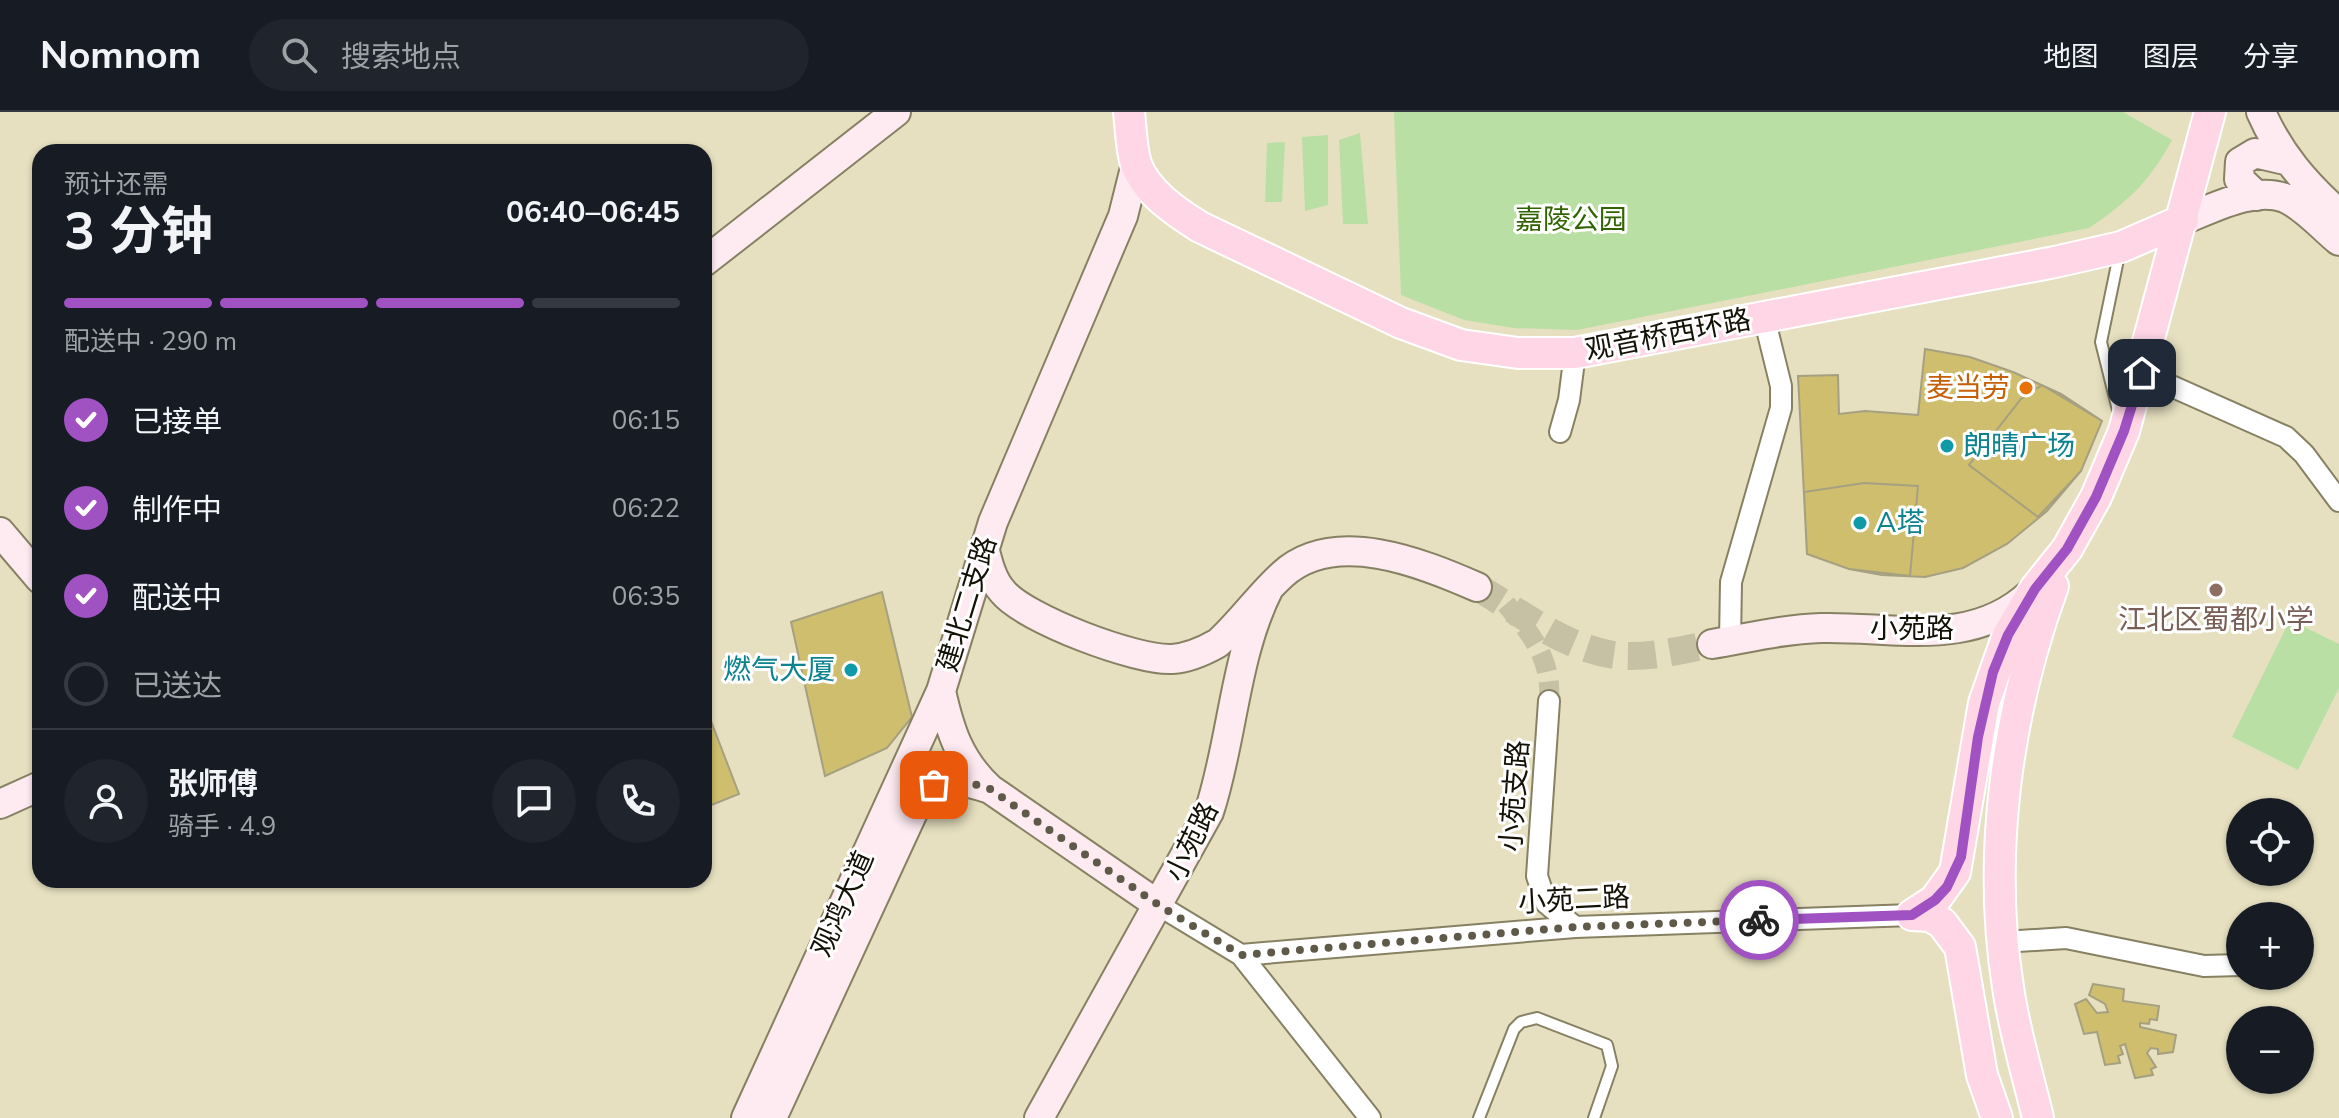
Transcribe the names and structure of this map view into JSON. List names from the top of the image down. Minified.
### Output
{"streets":{"main road":["观音桥西环路","小苑路"],"street":["建北二支路","小苑支路","小苑二路","观鸿大道"]},"crossings":[["观音桥西环路","建北二支路"],["观音桥西环路","小苑路"],["建北二支路","小苑路"],["建北二支路","小苑二路"],["建北二支路","观鸿大道"],["小苑支路","小苑二路"]],"parks":["嘉陵公园"],"places":["麦当劳","朗晴广场","A塔","江北区蜀都小学","燃气大厦"],"page":{"header":"Nomnom","search":"搜索地点","nav":["地图","图层","分享"],"heading":["3 分钟","预计还需","06:40–06:45"],"panel":["张师傅","骑手 · 4.9"],"bar":"配送中 · 290 m","list":[["已接单","06:15"],["制作中","06:22"],["配送中","06:35"],"已送达"],"map_buttons":["+","−"]}}
